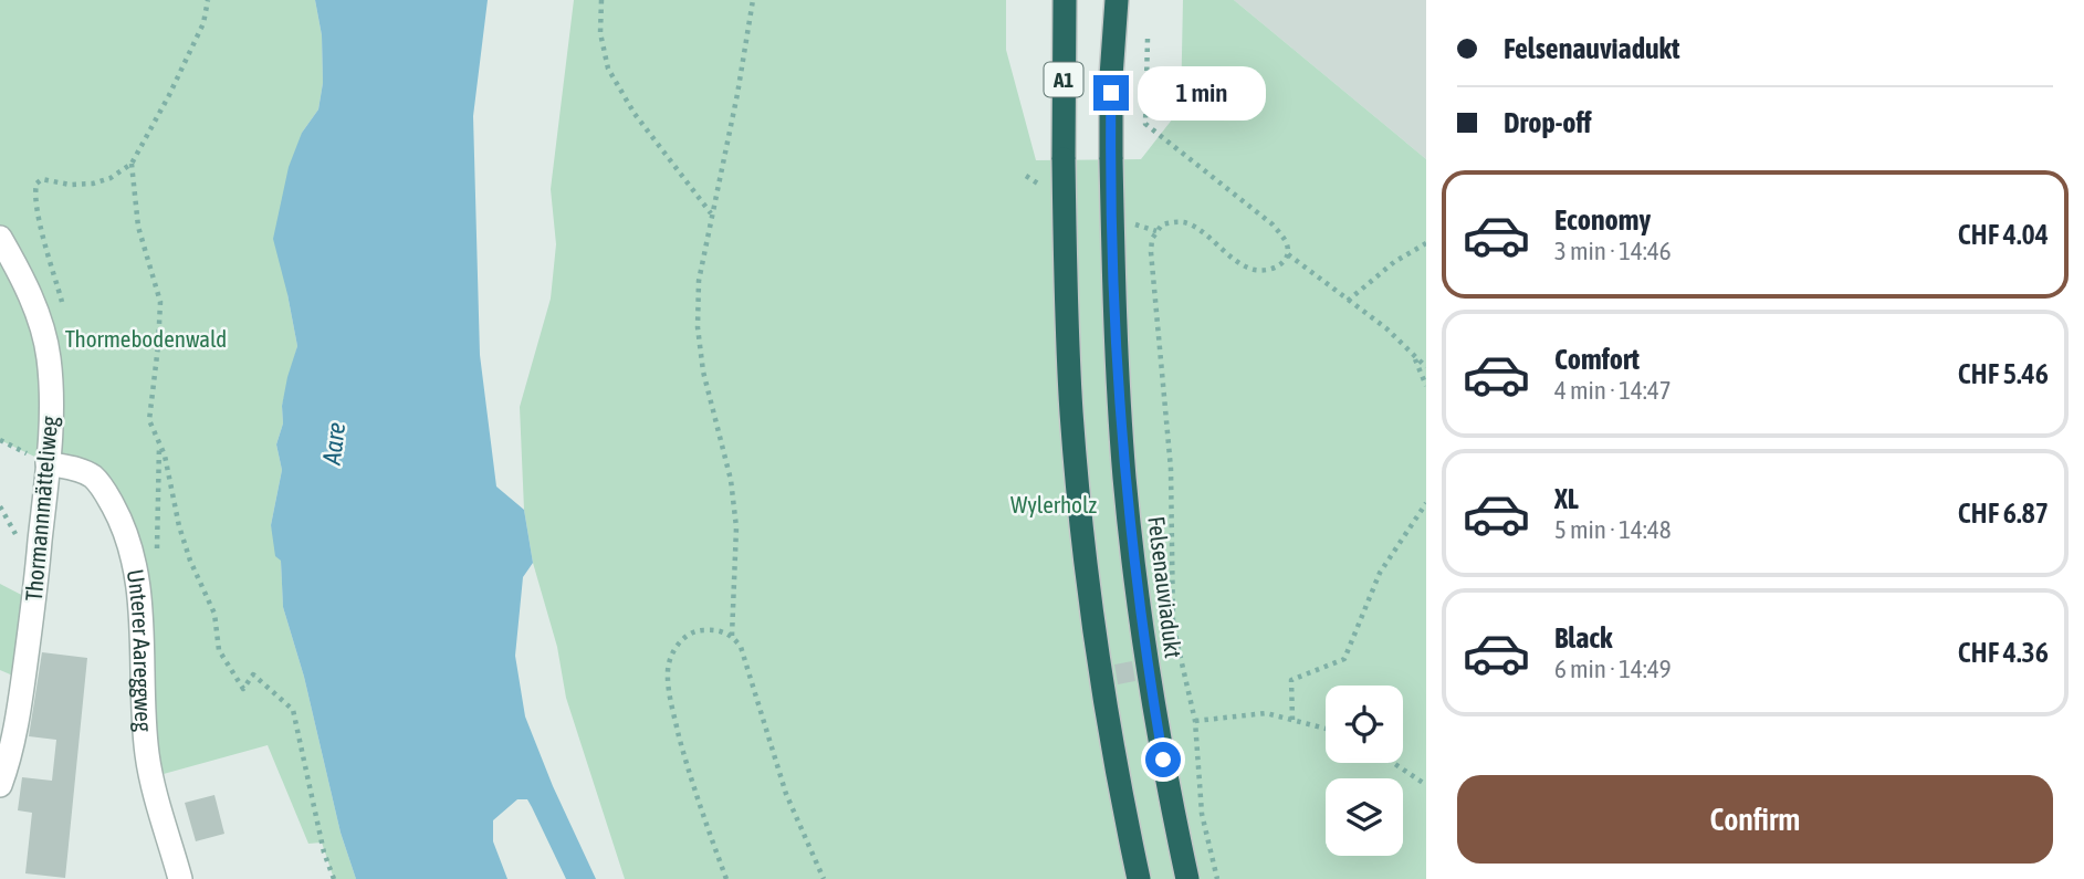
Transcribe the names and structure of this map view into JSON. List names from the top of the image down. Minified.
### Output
{"streets":{"highway":["A1","Felsenauviadukt"],"street":["Thormannmätteliweg","Unterer Aareggweg"]},"crossings":[["Thormannmätteliweg","Unterer Aareggweg"]],"water":["Aare"],"parks":["Thormebodenwald","Wylerholz"],"page":{"banner":["Felsenauviadukt","Drop-off"],"bubble":"1 min","list":[{"name":"Economy","note":"3 min · 14:46","value":"CHF 4.04"},{"name":"Comfort","note":"4 min · 14:47","value":"CHF 5.46"},{"name":"XL","note":"5 min · 14:48","value":"CHF 6.87"},{"name":"Black","note":"6 min · 14:49","value":"CHF 4.36"}],"buttons":"Confirm"}}
